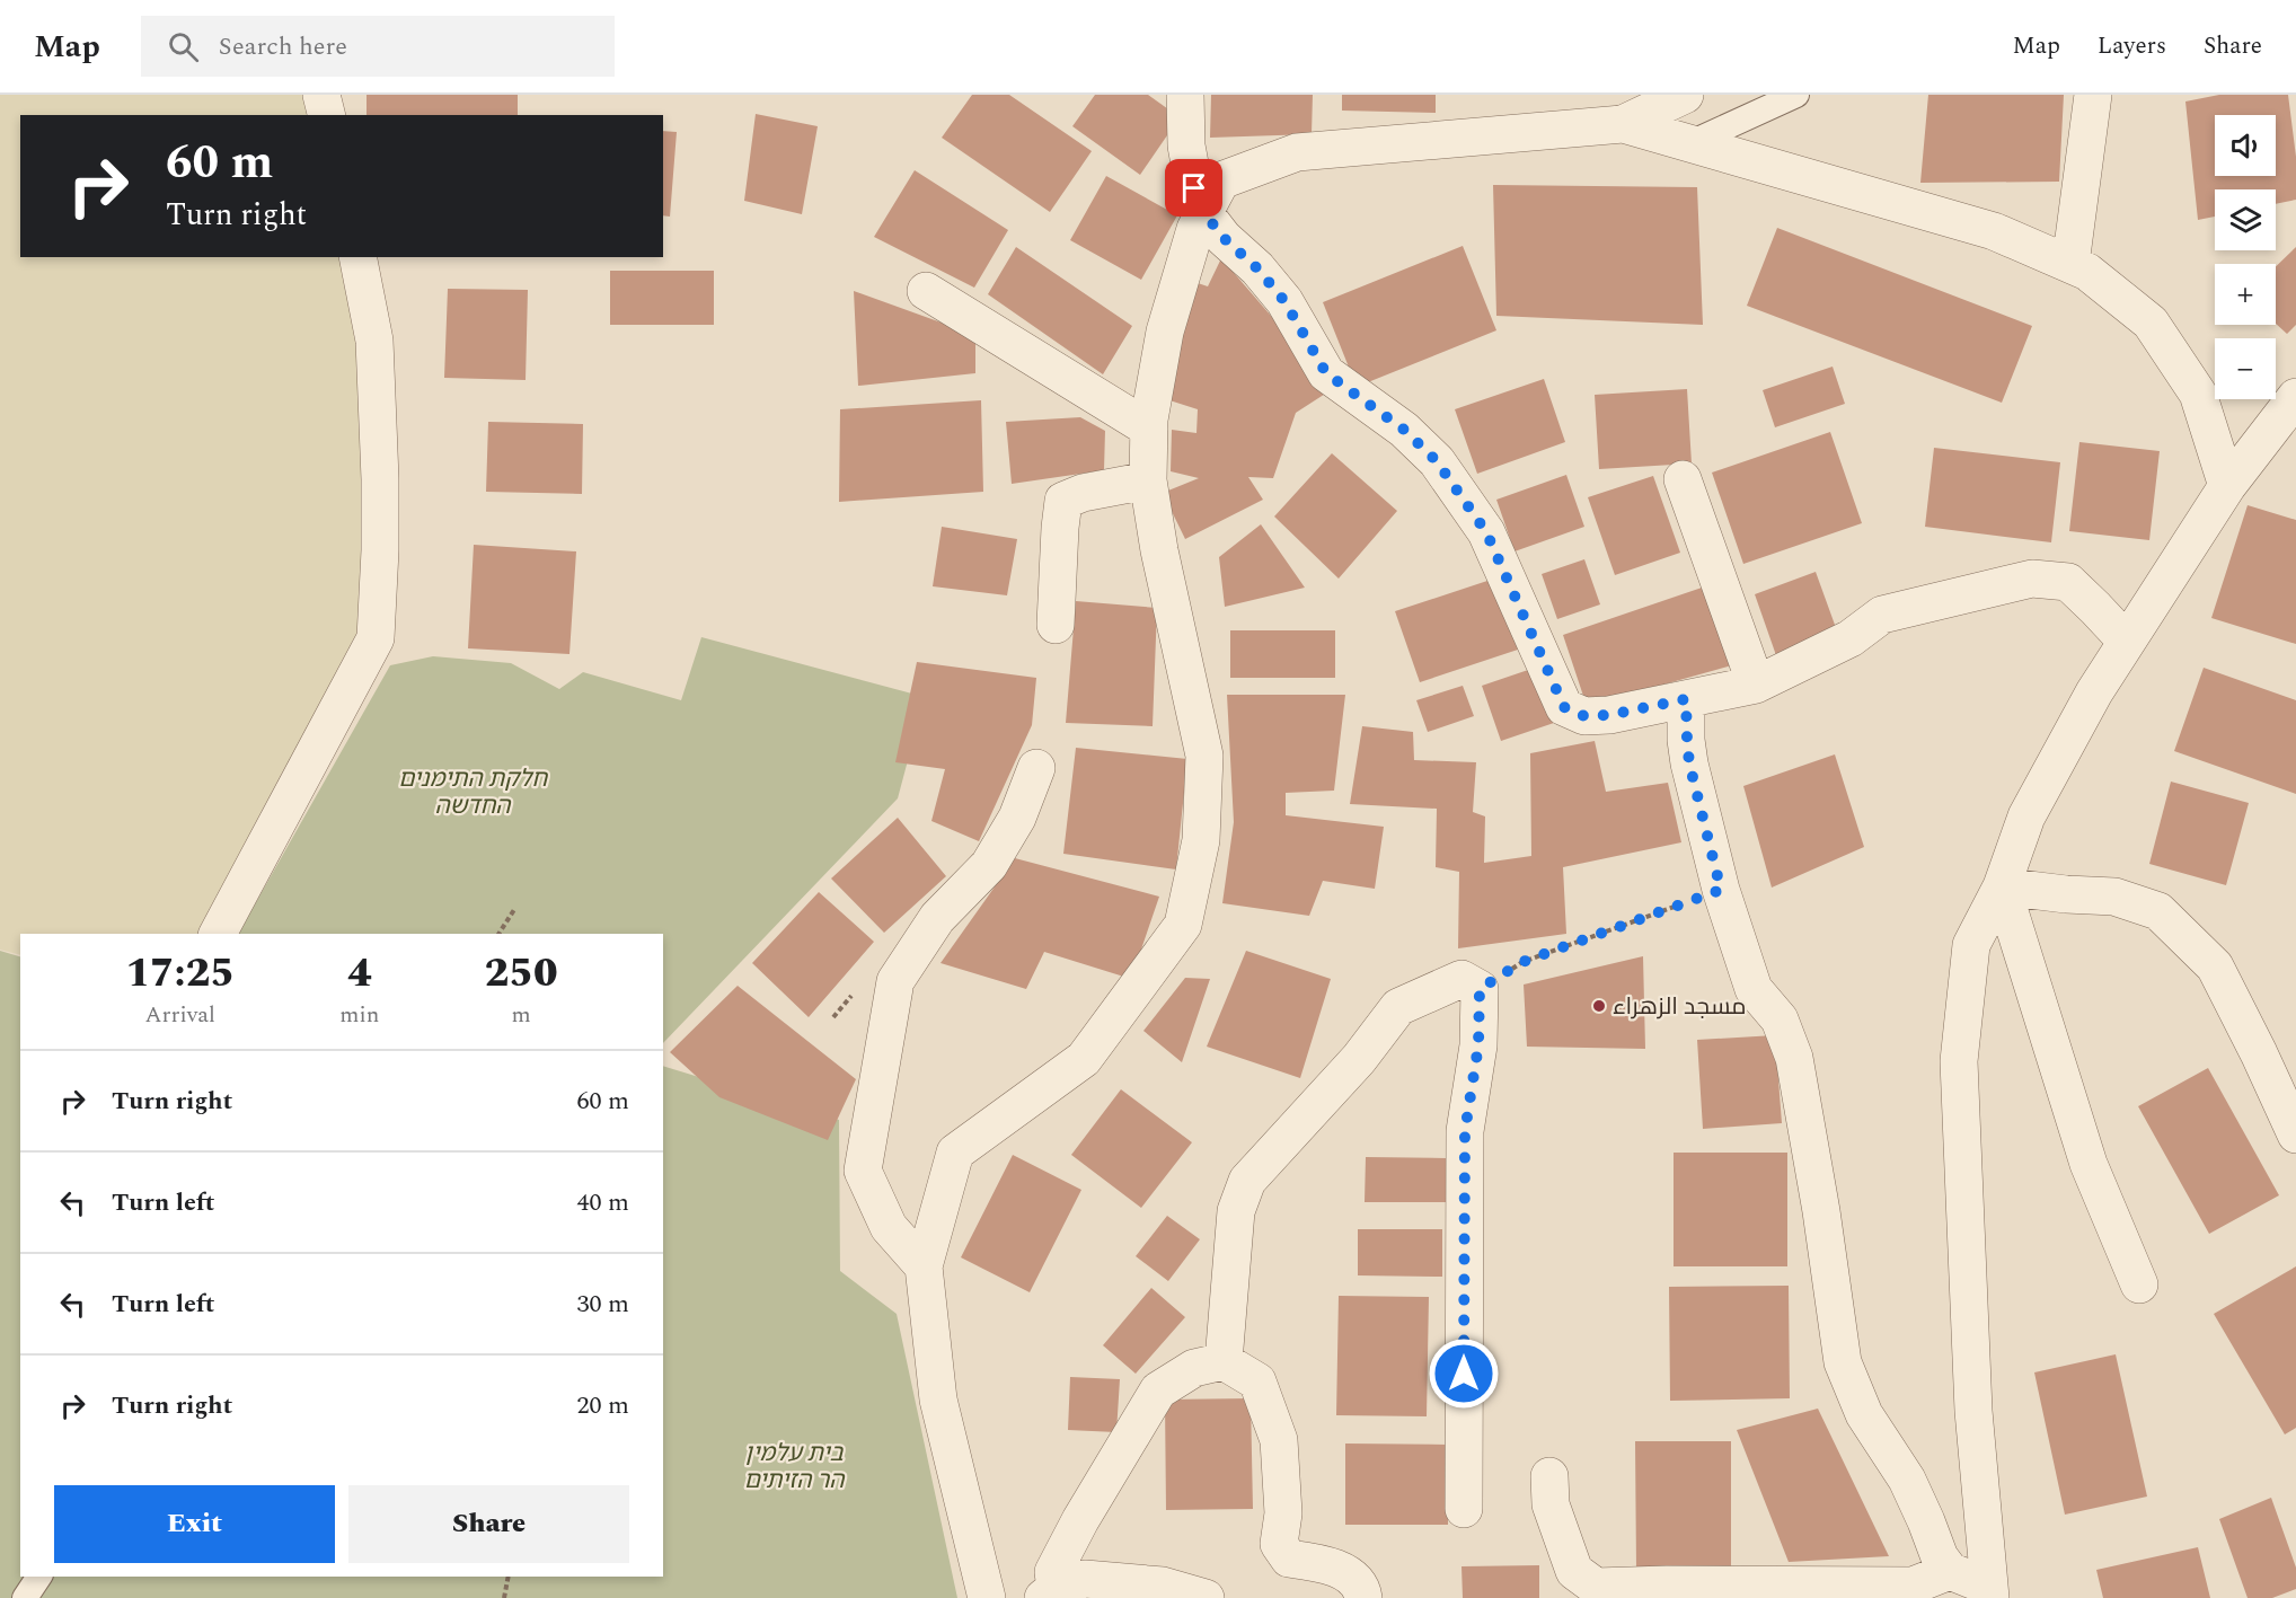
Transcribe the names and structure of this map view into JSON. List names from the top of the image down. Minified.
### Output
{"parks":["חלקת התימנים החדשה","בית עלמין הר הזיתים"],"places":["مسجد الزهراء"],"page":{"header":"Map","search":"Search here","nav":["Map","Layers","Share"],"map_buttons":["+","−"],"turn":["60 m","Turn right"],"eta":["17:25","Arrival","4","min","250","m"],"list":[{"name":"Turn right","value":"60 m"},{"name":"Turn left","value":"40 m"},{"name":"Turn left","value":"30 m"},{"name":"Turn right","value":"20 m"}],"buttons":["Exit","Share"]}}
